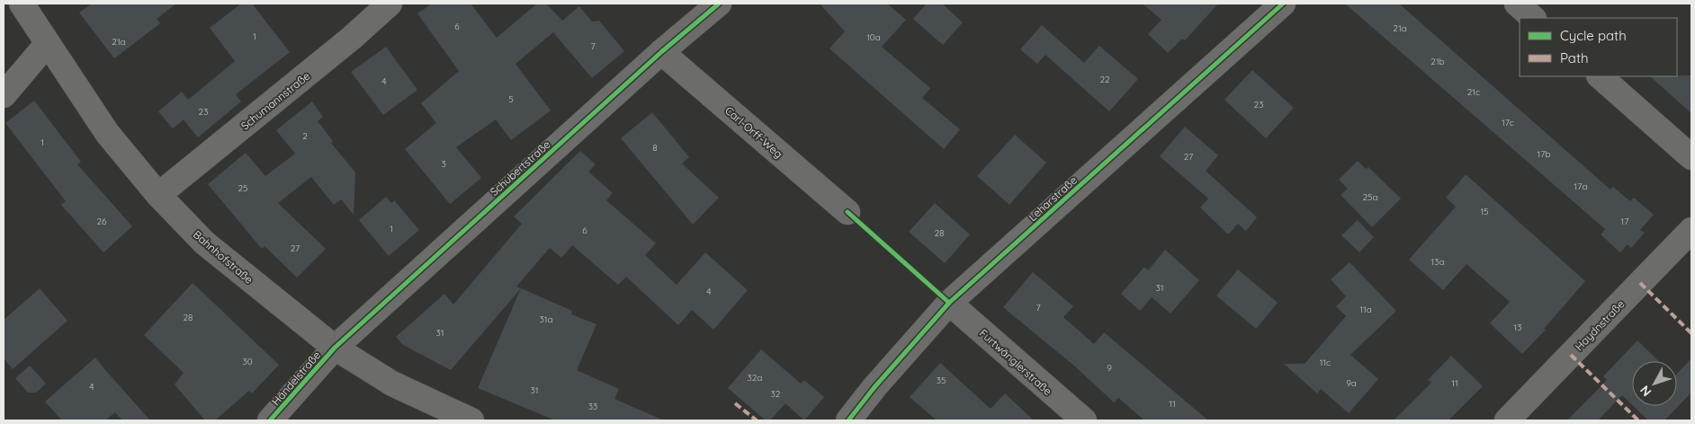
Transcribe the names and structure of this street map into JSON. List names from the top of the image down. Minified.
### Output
{"streets":{"street":["Schumannstraße","Carl-Orff-Weg","Schubertstraße","Leharstraße","Bahnhofstraße","Haydnstraße","Furtwänglerstraße","Händelstraße"]},"crossings":[["Schumannstraße","Bahnhofstraße"],["Carl-Orff-Weg","Schubertstraße"],["Schubertstraße","Bahnhofstraße"],["Schubertstraße","Händelstraße"],["Leharstraße","Furtwänglerstraße"],["Bahnhofstraße","Händelstraße"]],"house_numbers":["6","21a","1","10a","21a","7","21b","22","4","21c","5","23","23","17c","2","1","8","17b","27","3","17a","25","25a","15","26","17","1","6","28","27","13a","31","4","7","11a","28","31a","13","31","30","11c","9","32a","35","9a","11","4","31","32","11","33"],"legend":["Cycle path","Path"],"north":"bottom left"}
